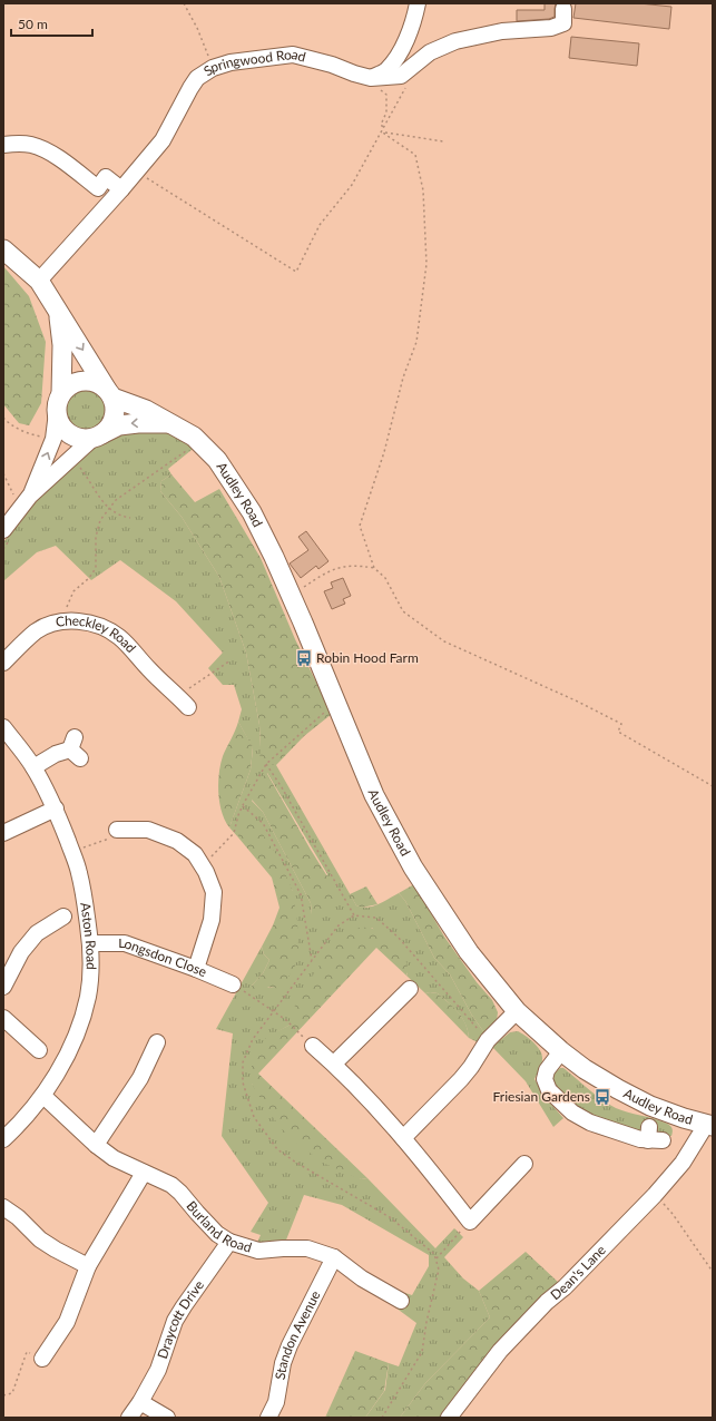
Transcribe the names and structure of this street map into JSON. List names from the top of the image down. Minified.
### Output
{"streets":{"main road":["Audley Road"],"street":["Springwood Road","Checkley Road","Aston Road","Longsdon Close","Burland Road","Dean's Lane","Draycott Drive","Standon Avenue"]},"crossings":[["Audley Road","Dean's Lane"],["Aston Road","Longsdon Close"],["Aston Road","Burland Road"],["Burland Road","Draycott Drive"],["Burland Road","Standon Avenue"]],"places":{"bus stop":["Robin Hood Farm","Friesian Gardens"]},"scale_bar":"50 m"}
